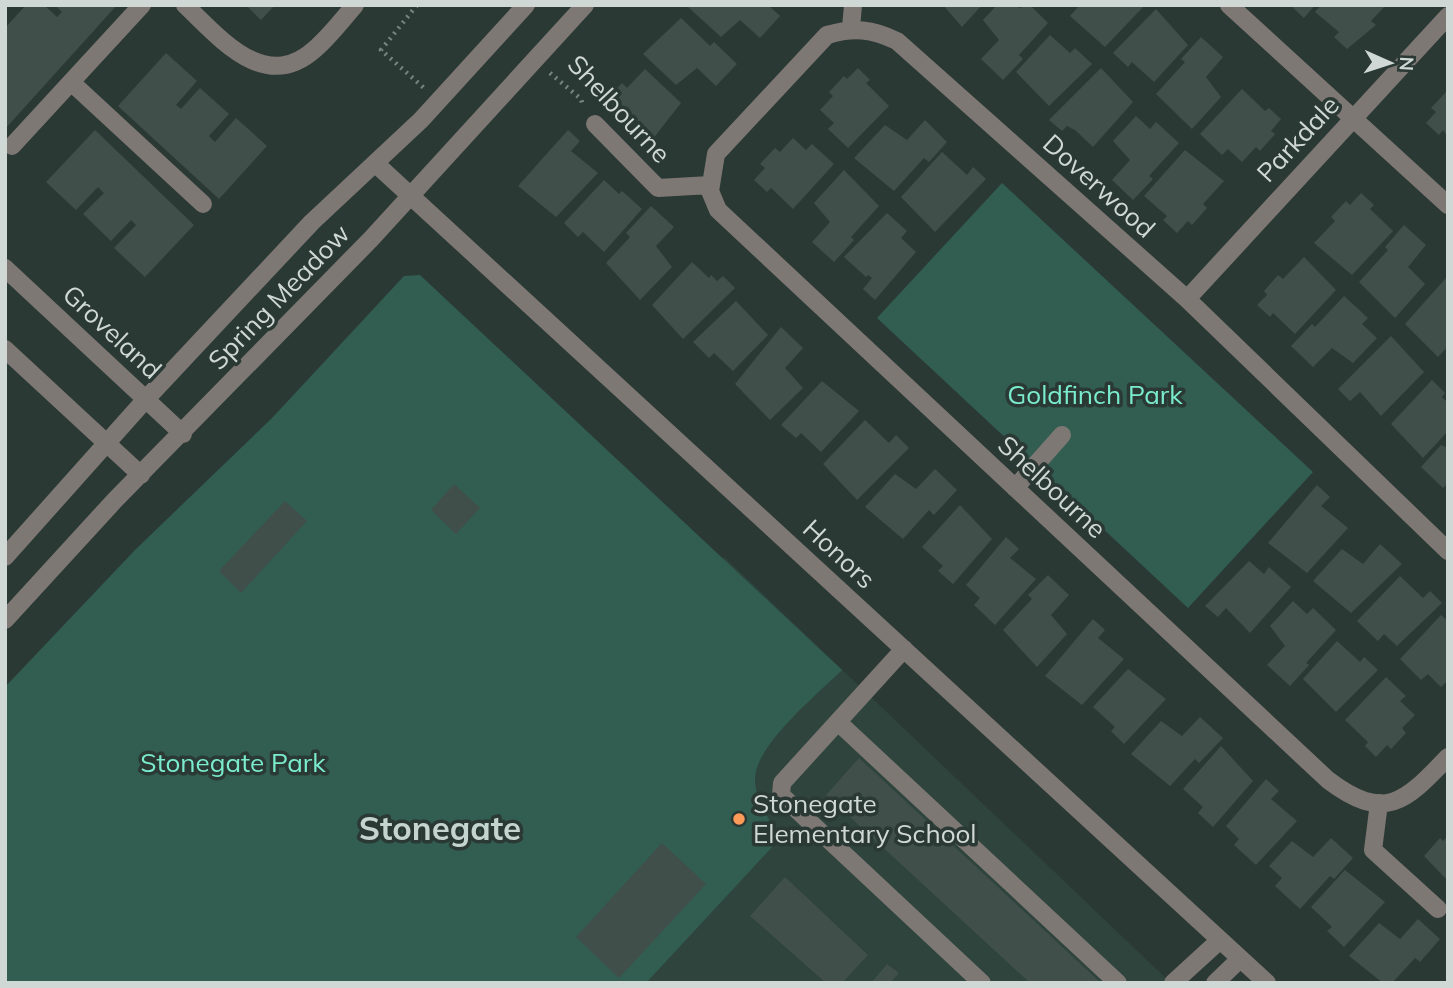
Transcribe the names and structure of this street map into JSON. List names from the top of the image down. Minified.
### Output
{"streets":{"street":["Shelbourne","Parkdale","Doverwood","Spring Meadow","Groveland","Honors"]},"crossings":[["Shelbourne","Spring Meadow"],["Parkdale","Doverwood"],["Spring Meadow","Groveland"],["Spring Meadow","Honors"]],"districts":["Stonegate"],"parks":["Goldfinch Park","Stonegate Park"],"places":["Stonegate Elementary School"],"north":"right"}
